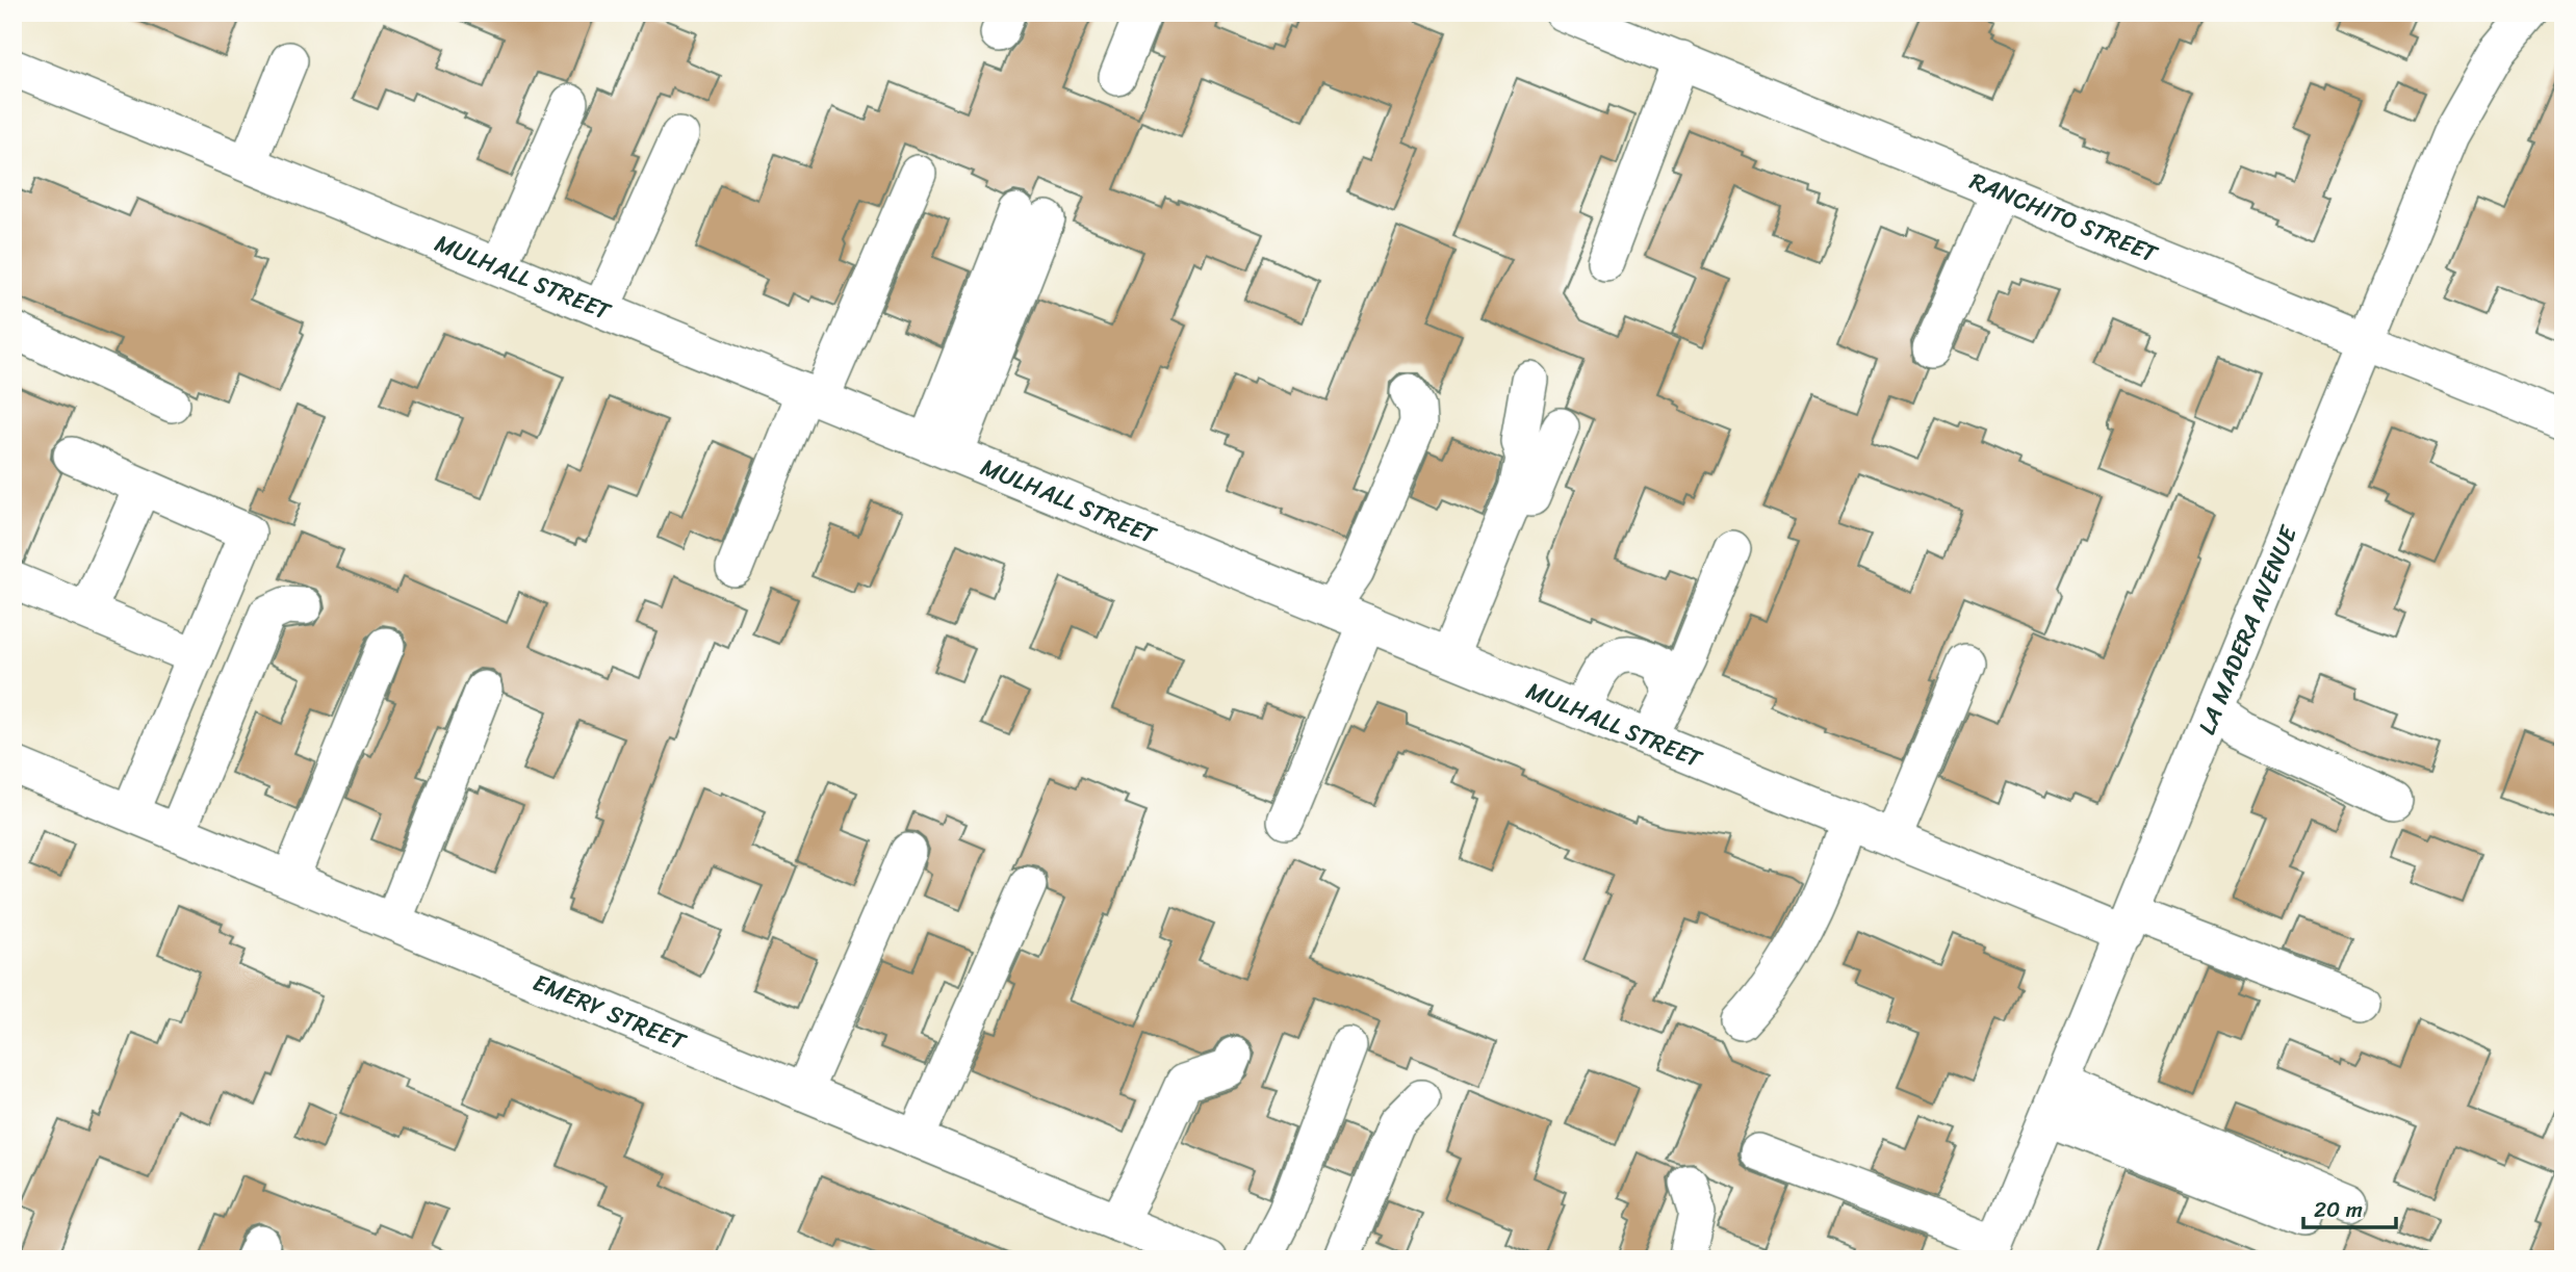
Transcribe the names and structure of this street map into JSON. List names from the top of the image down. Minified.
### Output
{"streets":{"street":["RANCHITO STREET","MULHALL STREET","LA MADERA AVENUE","EMERY STREET"]},"crossings":[["RANCHITO STREET","LA MADERA AVENUE"],["MULHALL STREET","LA MADERA AVENUE"]],"scale_bar":"20 m"}
